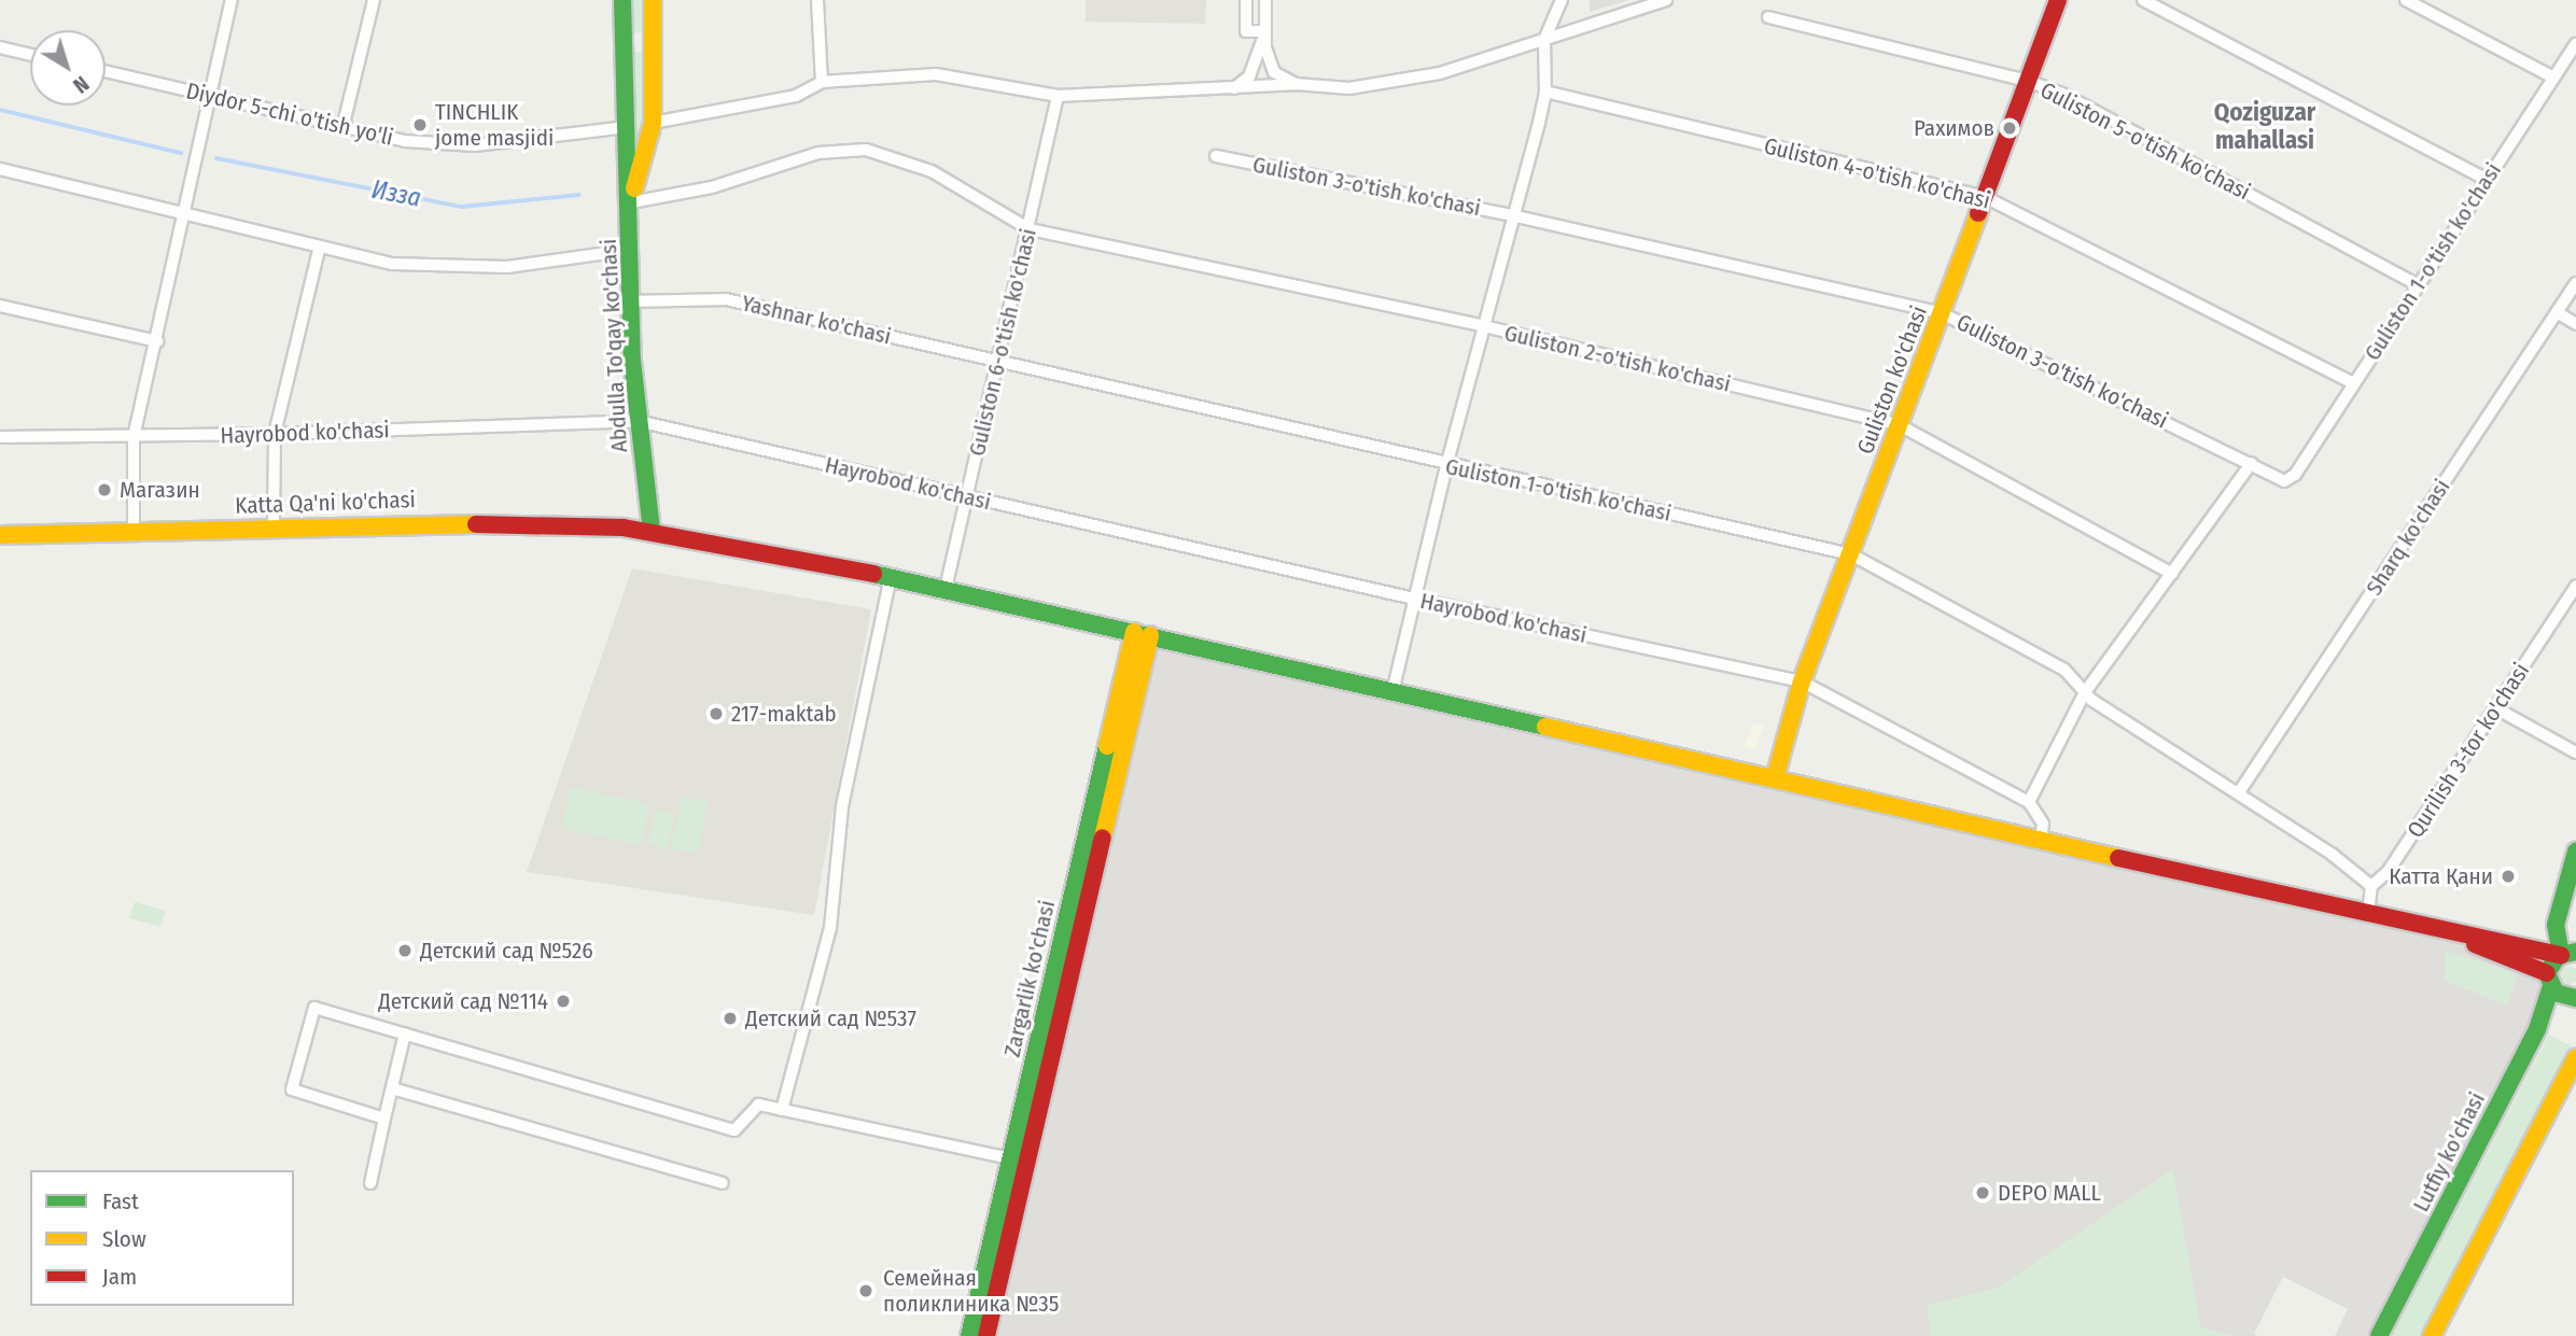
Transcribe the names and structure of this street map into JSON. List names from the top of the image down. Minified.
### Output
{"streets":{"main road":["Abdulla To'qay ko'chasi","Guliston ko'chasi","Katta Qa'ni ko'chasi","Zargarlik ko'chasi","Lutfiy ko'chasi"],"street":["Diydor 5-chi o'tish yo'li","Guliston 5-o'tish ko'chasi","Guliston 4-o'tish ko'chasi","Guliston 3-o'tish ko'chasi","Guliston 1-o'tish ko'chasi","Yashnar ko'chasi","Guliston 6-o'tish ko'chasi","Guliston 2-o'tish ko'chasi","Hayrobod ko'chasi","Sharq ko'chasi","Qurilish 3-tor ko'chasi"]},"crossings":[["Diydor 5-chi o'tish yo'li","Abdulla To'qay ko'chasi"],["Guliston 5-o'tish ko'chasi","Guliston 1-o'tish ko'chasi"],["Guliston 5-o'tish ko'chasi","Guliston ko'chasi"],["Guliston 4-o'tish ko'chasi","Guliston 1-o'tish ko'chasi"],["Guliston 4-o'tish ko'chasi","Guliston ko'chasi"],["Guliston 3-o'tish ko'chasi","Guliston 1-o'tish ko'chasi"],["Guliston 3-o'tish ko'chasi","Guliston ko'chasi"],["Guliston 1-o'tish ko'chasi","Yashnar ko'chasi"],["Guliston 1-o'tish ko'chasi","Guliston 6-o'tish ko'chasi"],["Guliston 1-o'tish ko'chasi","Guliston ko'chasi"],["Guliston 1-o'tish ko'chasi","Sharq ko'chasi"],["Guliston 1-o'tish ko'chasi","Qurilish 3-tor ko'chasi"],["Yashnar ko'chasi","Guliston 6-o'tish ko'chasi"],["Yashnar ko'chasi","Abdulla To'qay ko'chasi"],["Guliston 6-o'tish ko'chasi","Guliston 2-o'tish ko'chasi"],["Guliston 6-o'tish ko'chasi","Hayrobod ko'chasi"],["Guliston 6-o'tish ko'chasi","Katta Qa'ni ko'chasi"],["Abdulla To'qay ko'chasi","Guliston 2-o'tish ko'chasi"],["Abdulla To'qay ko'chasi","Hayrobod ko'chasi"],["Abdulla To'qay ko'chasi","Katta Qa'ni ko'chasi"],["Guliston 2-o'tish ko'chasi","Guliston ko'chasi"],["Guliston ko'chasi","Hayrobod ko'chasi"],["Guliston ko'chasi","Katta Qa'ni ko'chasi"],["Katta Qa'ni ko'chasi","Zargarlik ko'chasi"]],"districts":["Qoziguzar mahallasi"],"water":["Изза"],"places":["TINCHLIK jome masjidi","Рахимов","Магазин","217-maktab","Катта Қани","Детский сад №526","Детский сад №114","Детский сад №537","DEPO MALL","Семейная поликлиника №35"],"legend":["Fast","Slow","Jam"],"north":"bottom right"}
